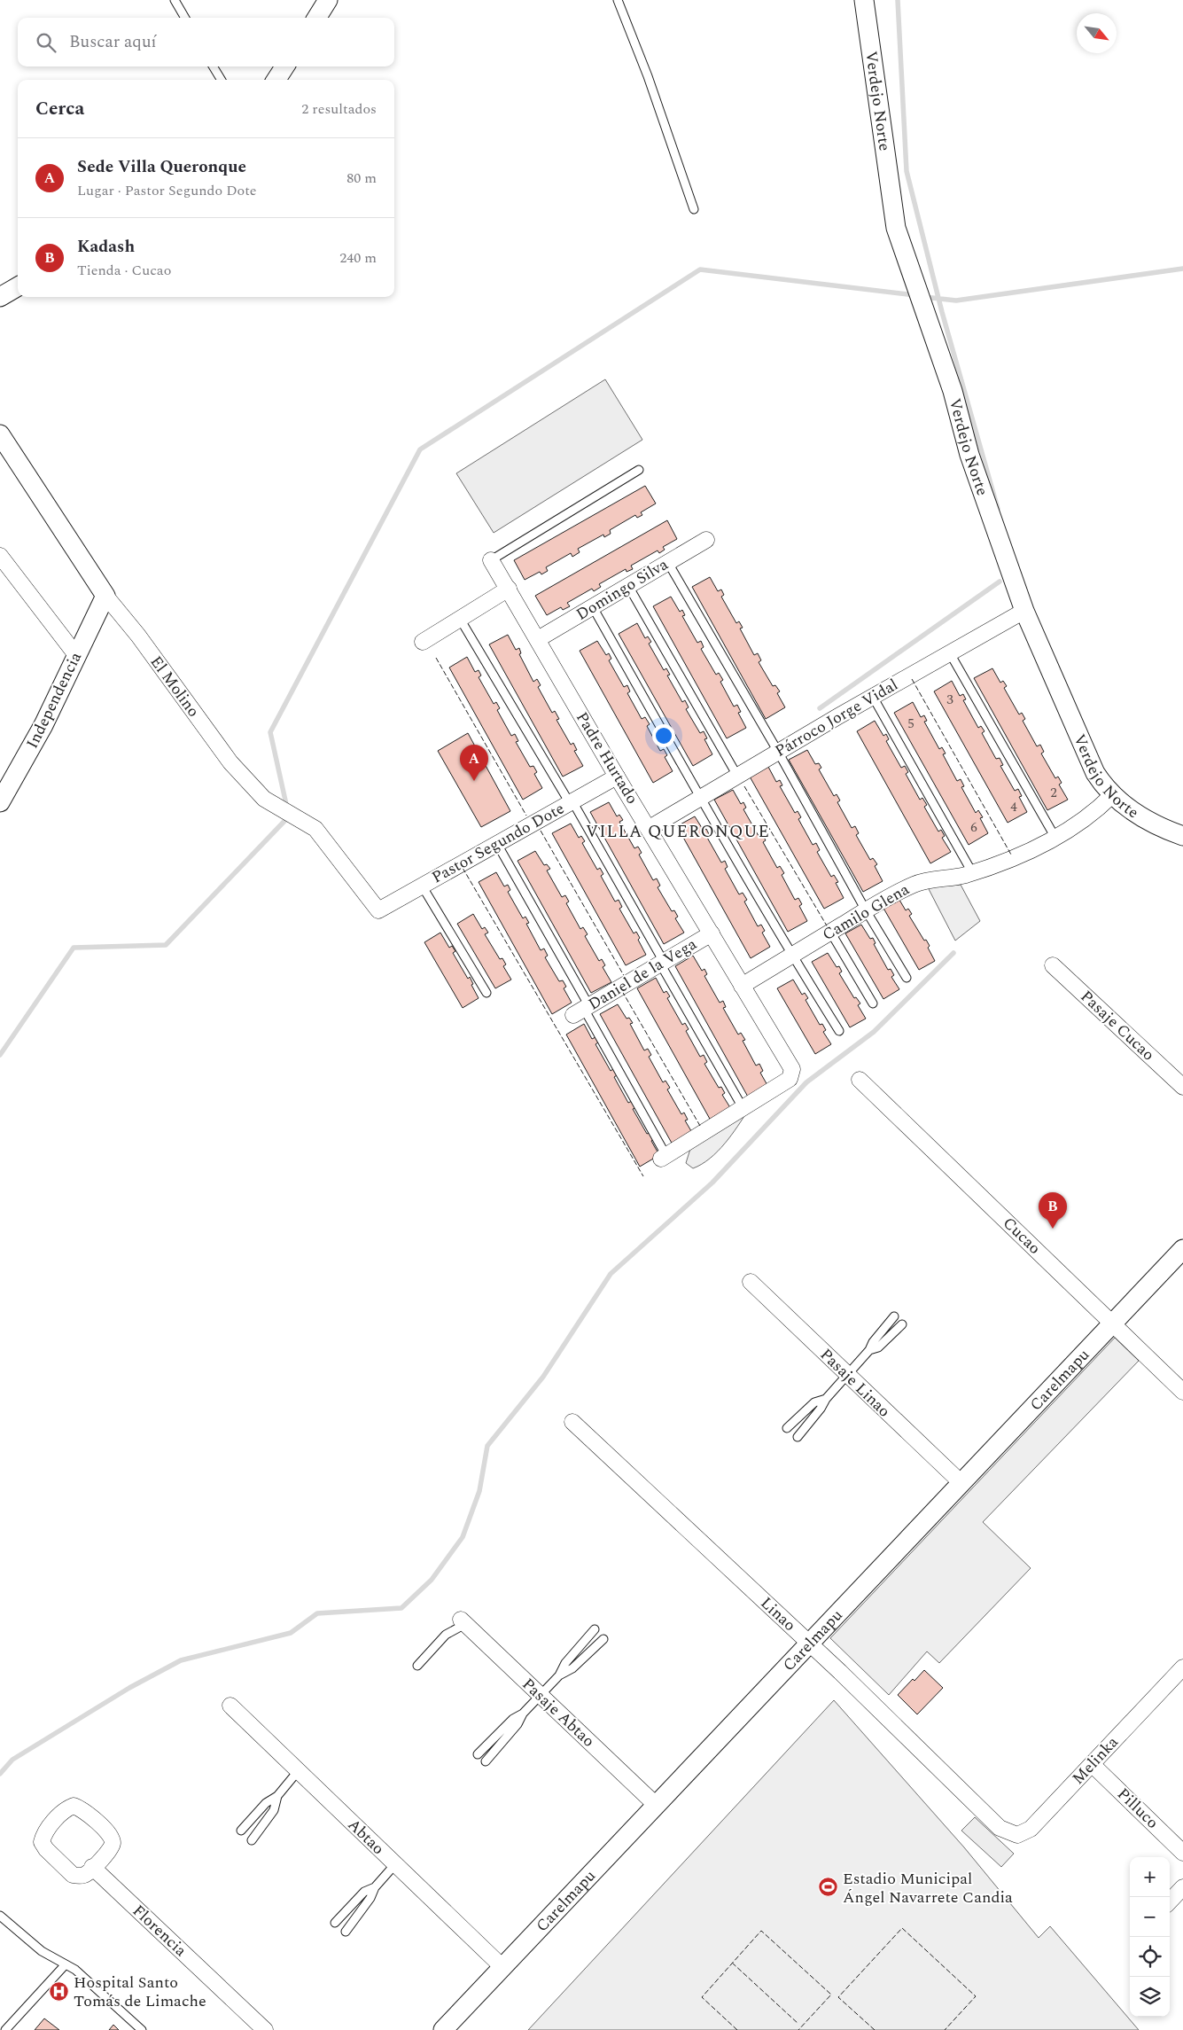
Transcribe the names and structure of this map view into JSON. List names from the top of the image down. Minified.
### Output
{"streets":{"street":["Verdejo Norte","Domingo Silva","El Molino","Independencia","Párroco Jorge Vidal","Padre Hurtado","Pastor Segundo Dote","Camilo Glena","Daniel de la Vega","Pasaje Cucao","Cucao","Carelmapu","Pasaje Linao","Linao","Pasaje Abtao","Melinka","Pilluco","Abtao","Florencia"]},"crossings":[["Verdejo Norte","Párroco Jorge Vidal"],["Verdejo Norte","Camilo Glena"],["Domingo Silva","Padre Hurtado"],["El Molino","Independencia"],["El Molino","Pastor Segundo Dote"],["Párroco Jorge Vidal","Padre Hurtado"],["Padre Hurtado","Pastor Segundo Dote"],["Padre Hurtado","Camilo Glena"],["Padre Hurtado","Daniel de la Vega"],["Cucao","Carelmapu"],["Carelmapu","Pasaje Linao"],["Carelmapu","Linao"],["Carelmapu","Pasaje Abtao"],["Carelmapu","Abtao"],["Linao","Melinka"],["Melinka","Pilluco"]],"districts":["VILLA QUERONQUE"],"places":{"sports":["Estadio Municipal Ángel Navarrete Candia"],"hospital":["Hospital Santo Tomás de Limache"]},"house_numbers":["3","5","2","4","6"],"north":"bottom right","page":{"search":"Buscar aquí","heading":["Cerca","2 resultados"],"list":[{"mark":"A","name":"Sede Villa Queronque","note":"Lugar · Pastor Segundo Dote","value":"80 m"},{"mark":"B","name":"Kadash","note":"Tienda · Cucao","value":"240 m"}],"pins":["A","B"],"map_buttons":["+","−"]}}
